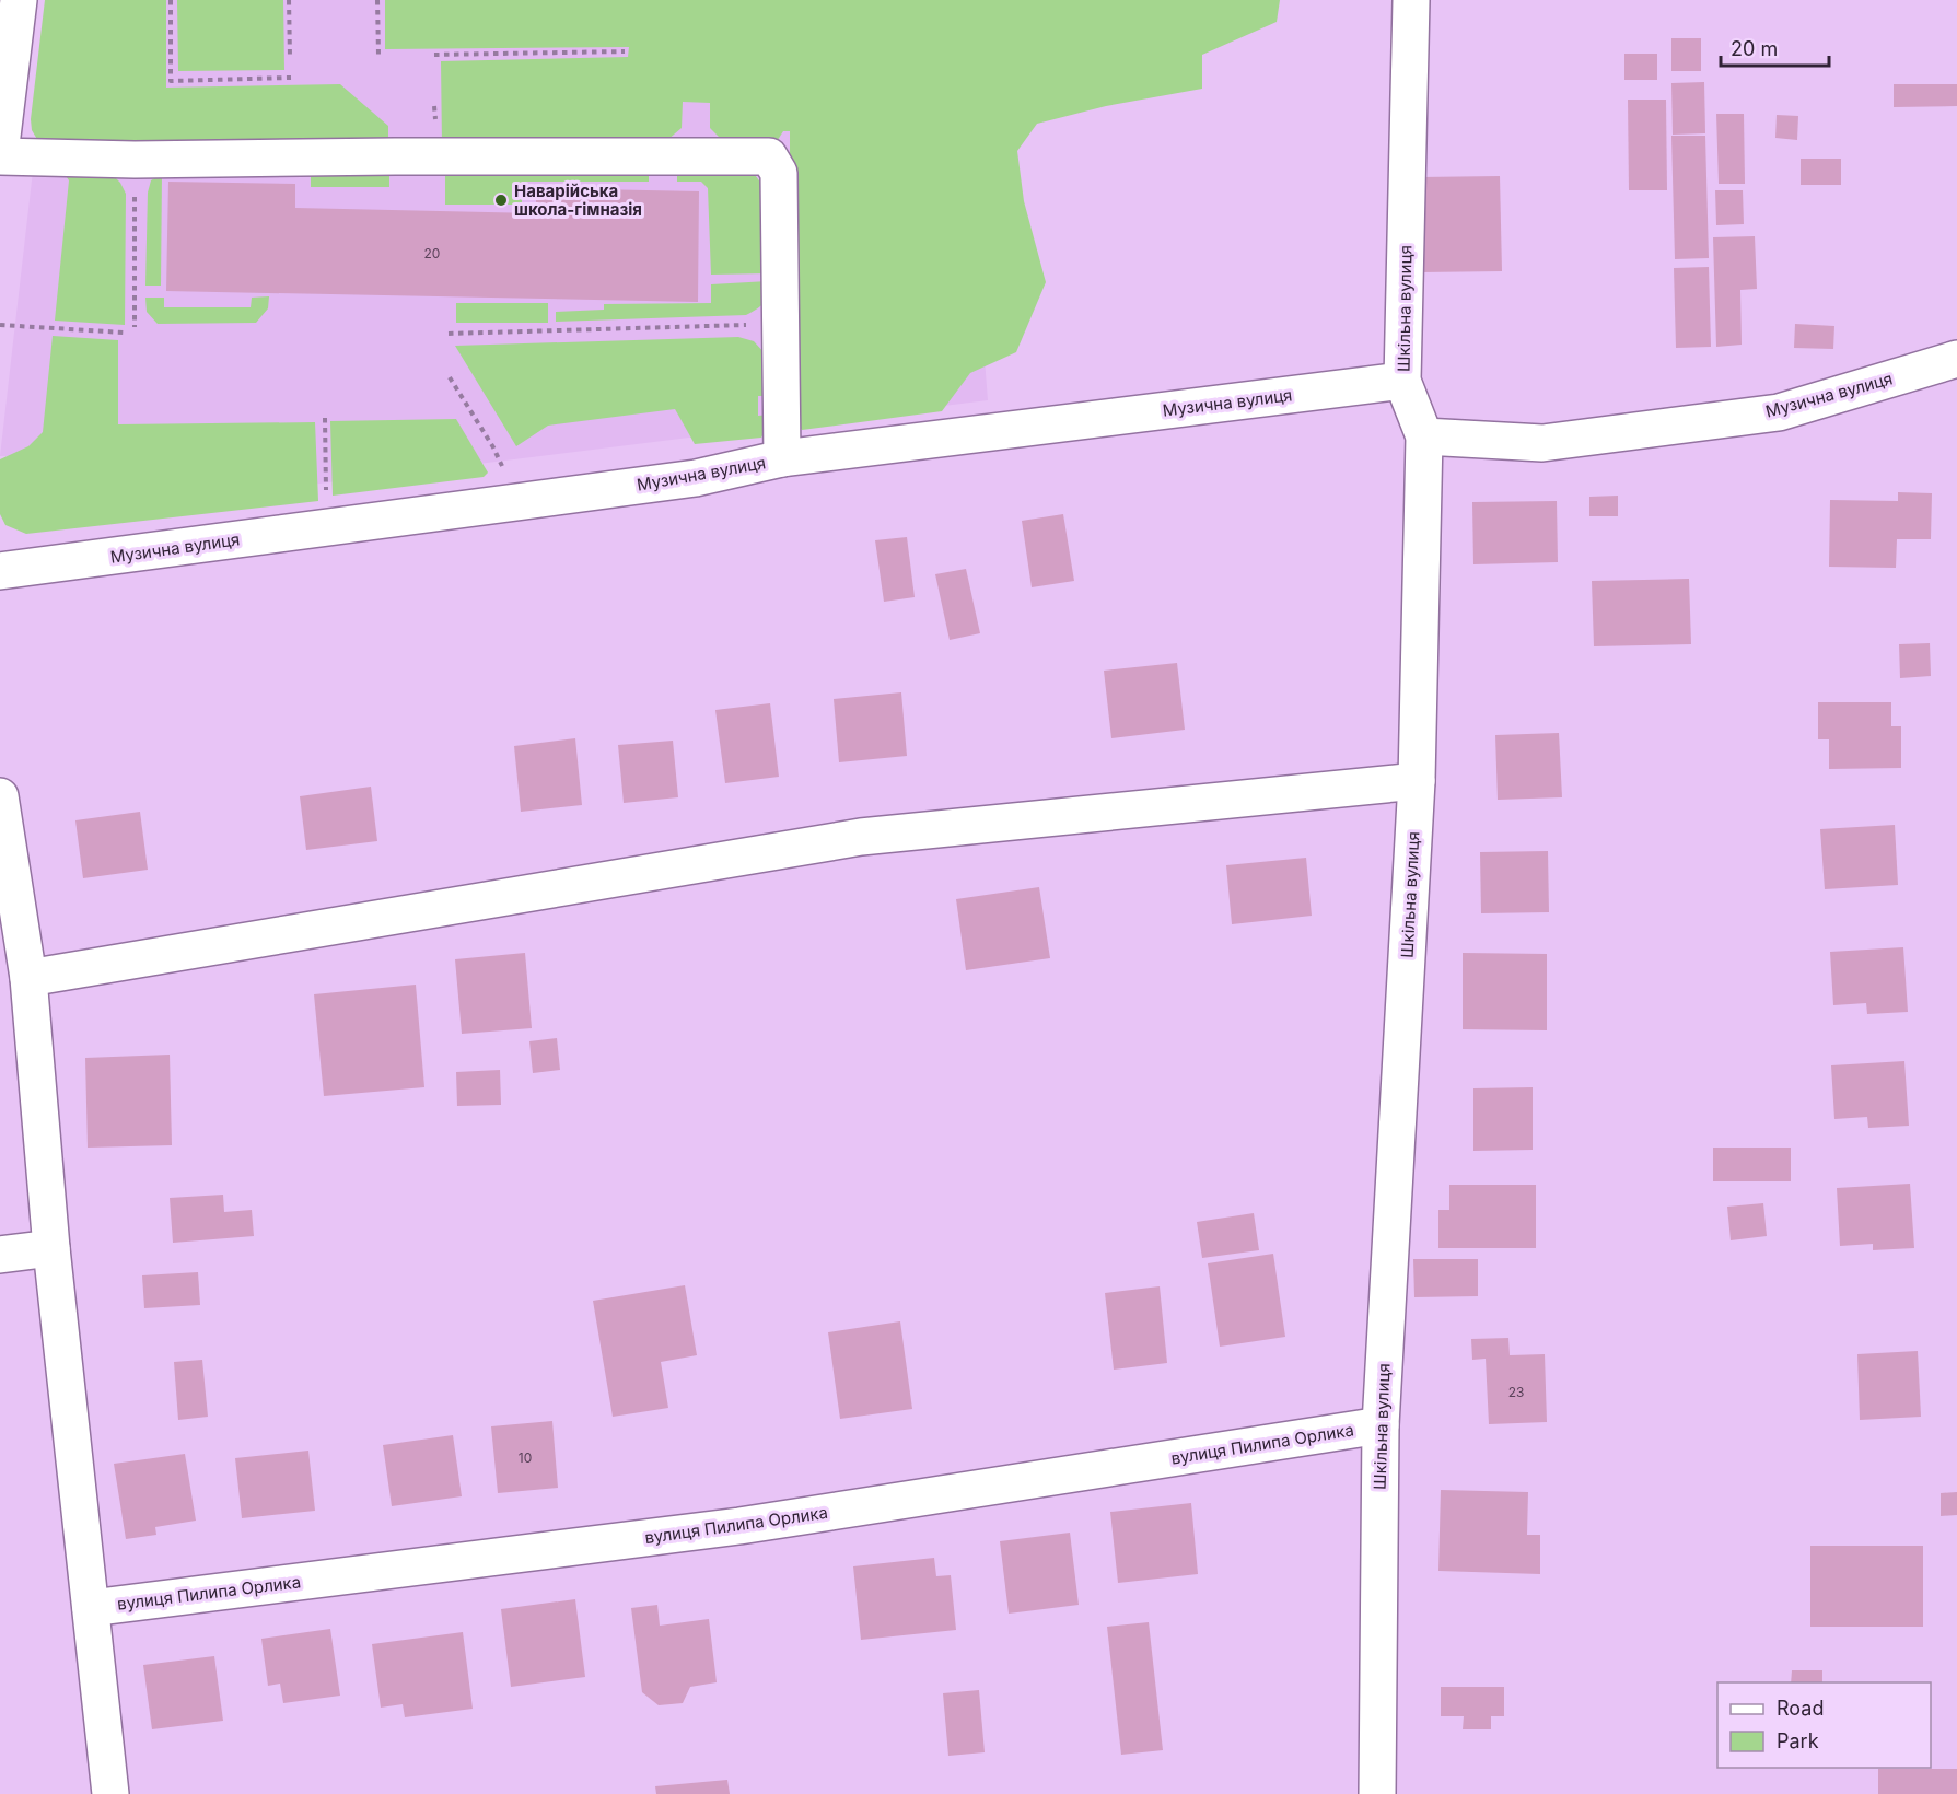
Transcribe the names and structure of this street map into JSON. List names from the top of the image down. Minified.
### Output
{"streets":{"street":["Шкільна вулиця","Музична вулиця","вулиця Пилипа Орлика"]},"crossings":[["Шкільна вулиця","Музична вулиця"],["Шкільна вулиця","вулиця Пилипа Орлика"]],"places":["Наварійська школа-гімназія"],"house_numbers":["20","23","10"],"legend":["Road","Park"],"scale_bar":"20 m"}
